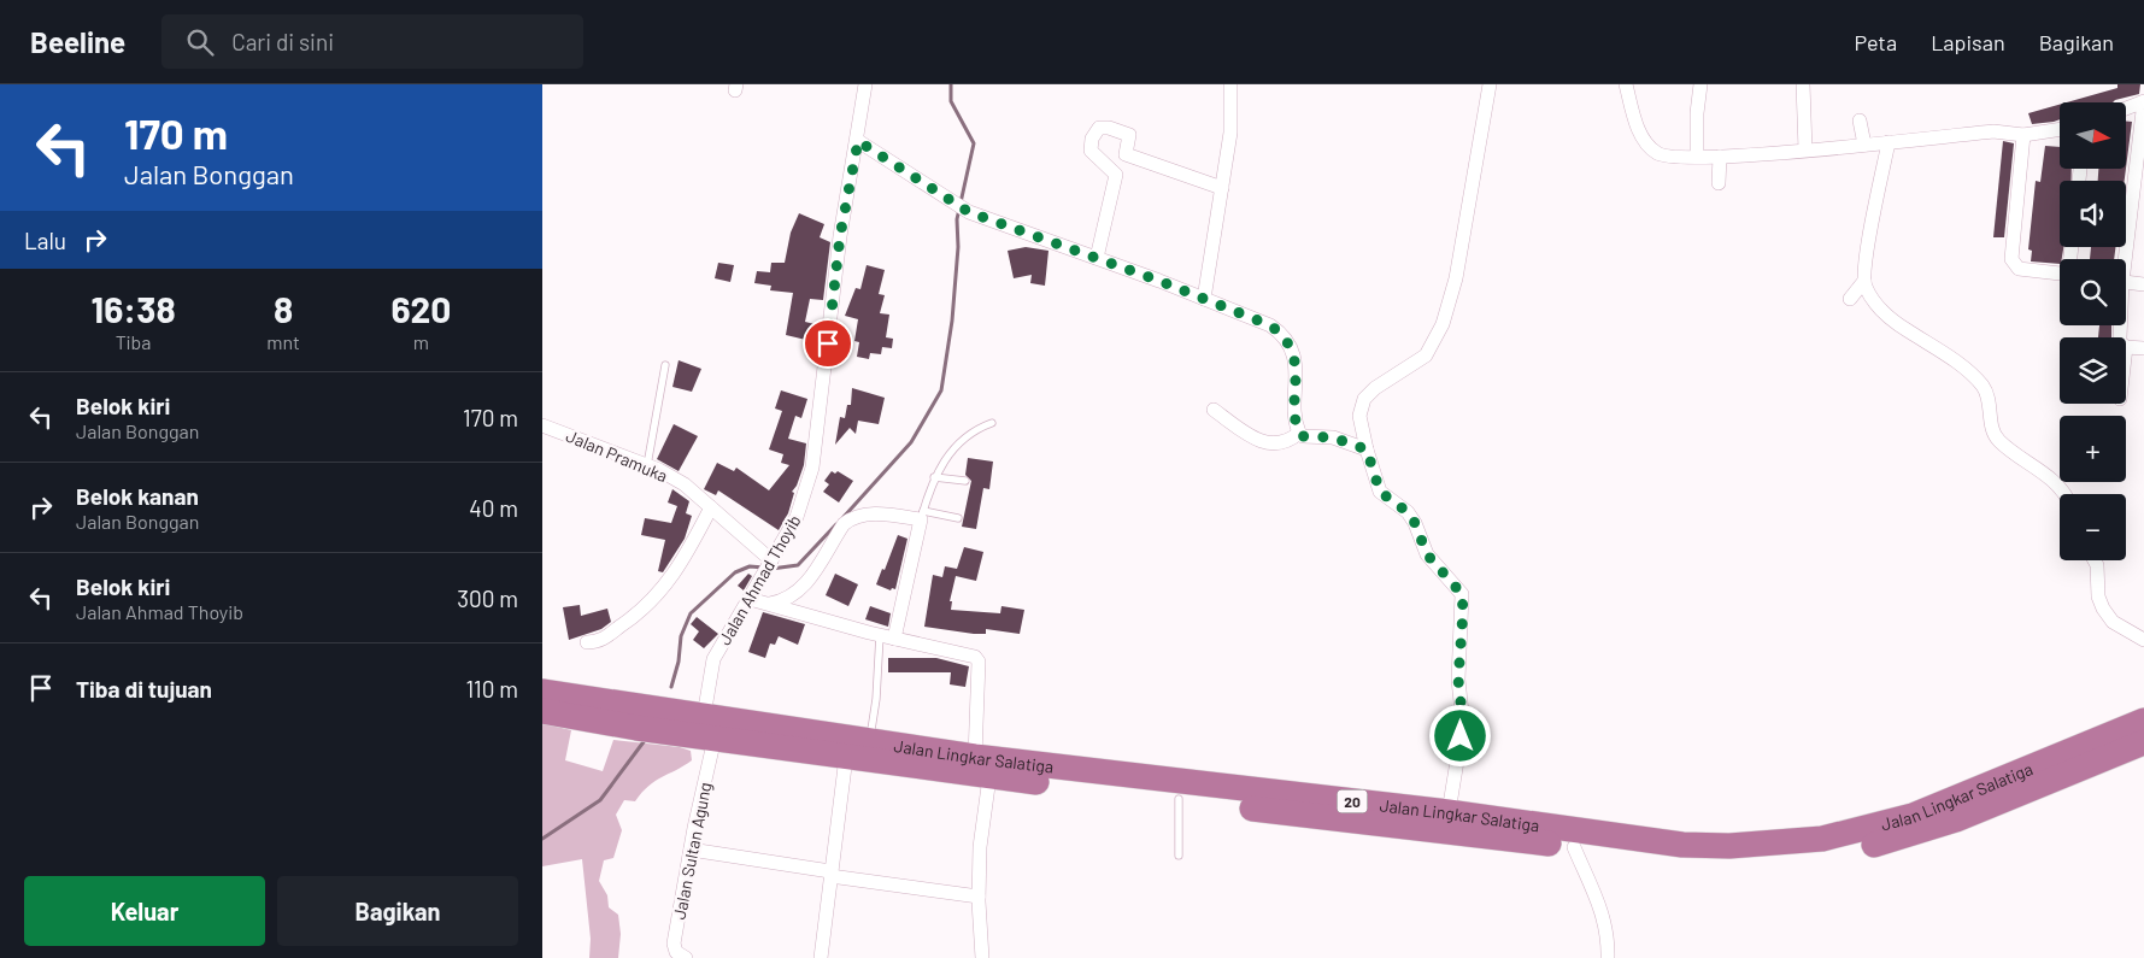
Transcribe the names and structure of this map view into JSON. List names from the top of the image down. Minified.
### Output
{"streets":{"highway":["Jalan Lingkar Salatiga","20"],"street":["Jalan Pramuka","Jalan Ahmad Thoyib","Jalan Sultan Agung"]},"crossings":[["Jalan Pramuka","Jalan Ahmad Thoyib"],["Jalan Ahmad Thoyib","Jalan Lingkar Salatiga"],["Jalan Ahmad Thoyib","Jalan Sultan Agung"],["Jalan Lingkar Salatiga","Jalan Sultan Agung"]],"north":"right","page":{"header":"Beeline","search":"Cari di sini","nav":["Peta","Lapisan","Bagikan"],"turn":["170 m","Jalan Bonggan"],"map_buttons":["+","−"],"then":"Lalu","eta":["16:38","Tiba","8","mnt","620","m"],"list":[{"name":"Belok kiri","note":"Jalan Bonggan","value":"170 m"},{"name":"Belok kanan","note":"Jalan Bonggan","value":"40 m"},{"name":"Belok kiri","note":"Jalan Ahmad Thoyib","value":"300 m"},{"name":"Tiba di tujuan","value":"110 m"}],"buttons":["Keluar","Bagikan"]}}
